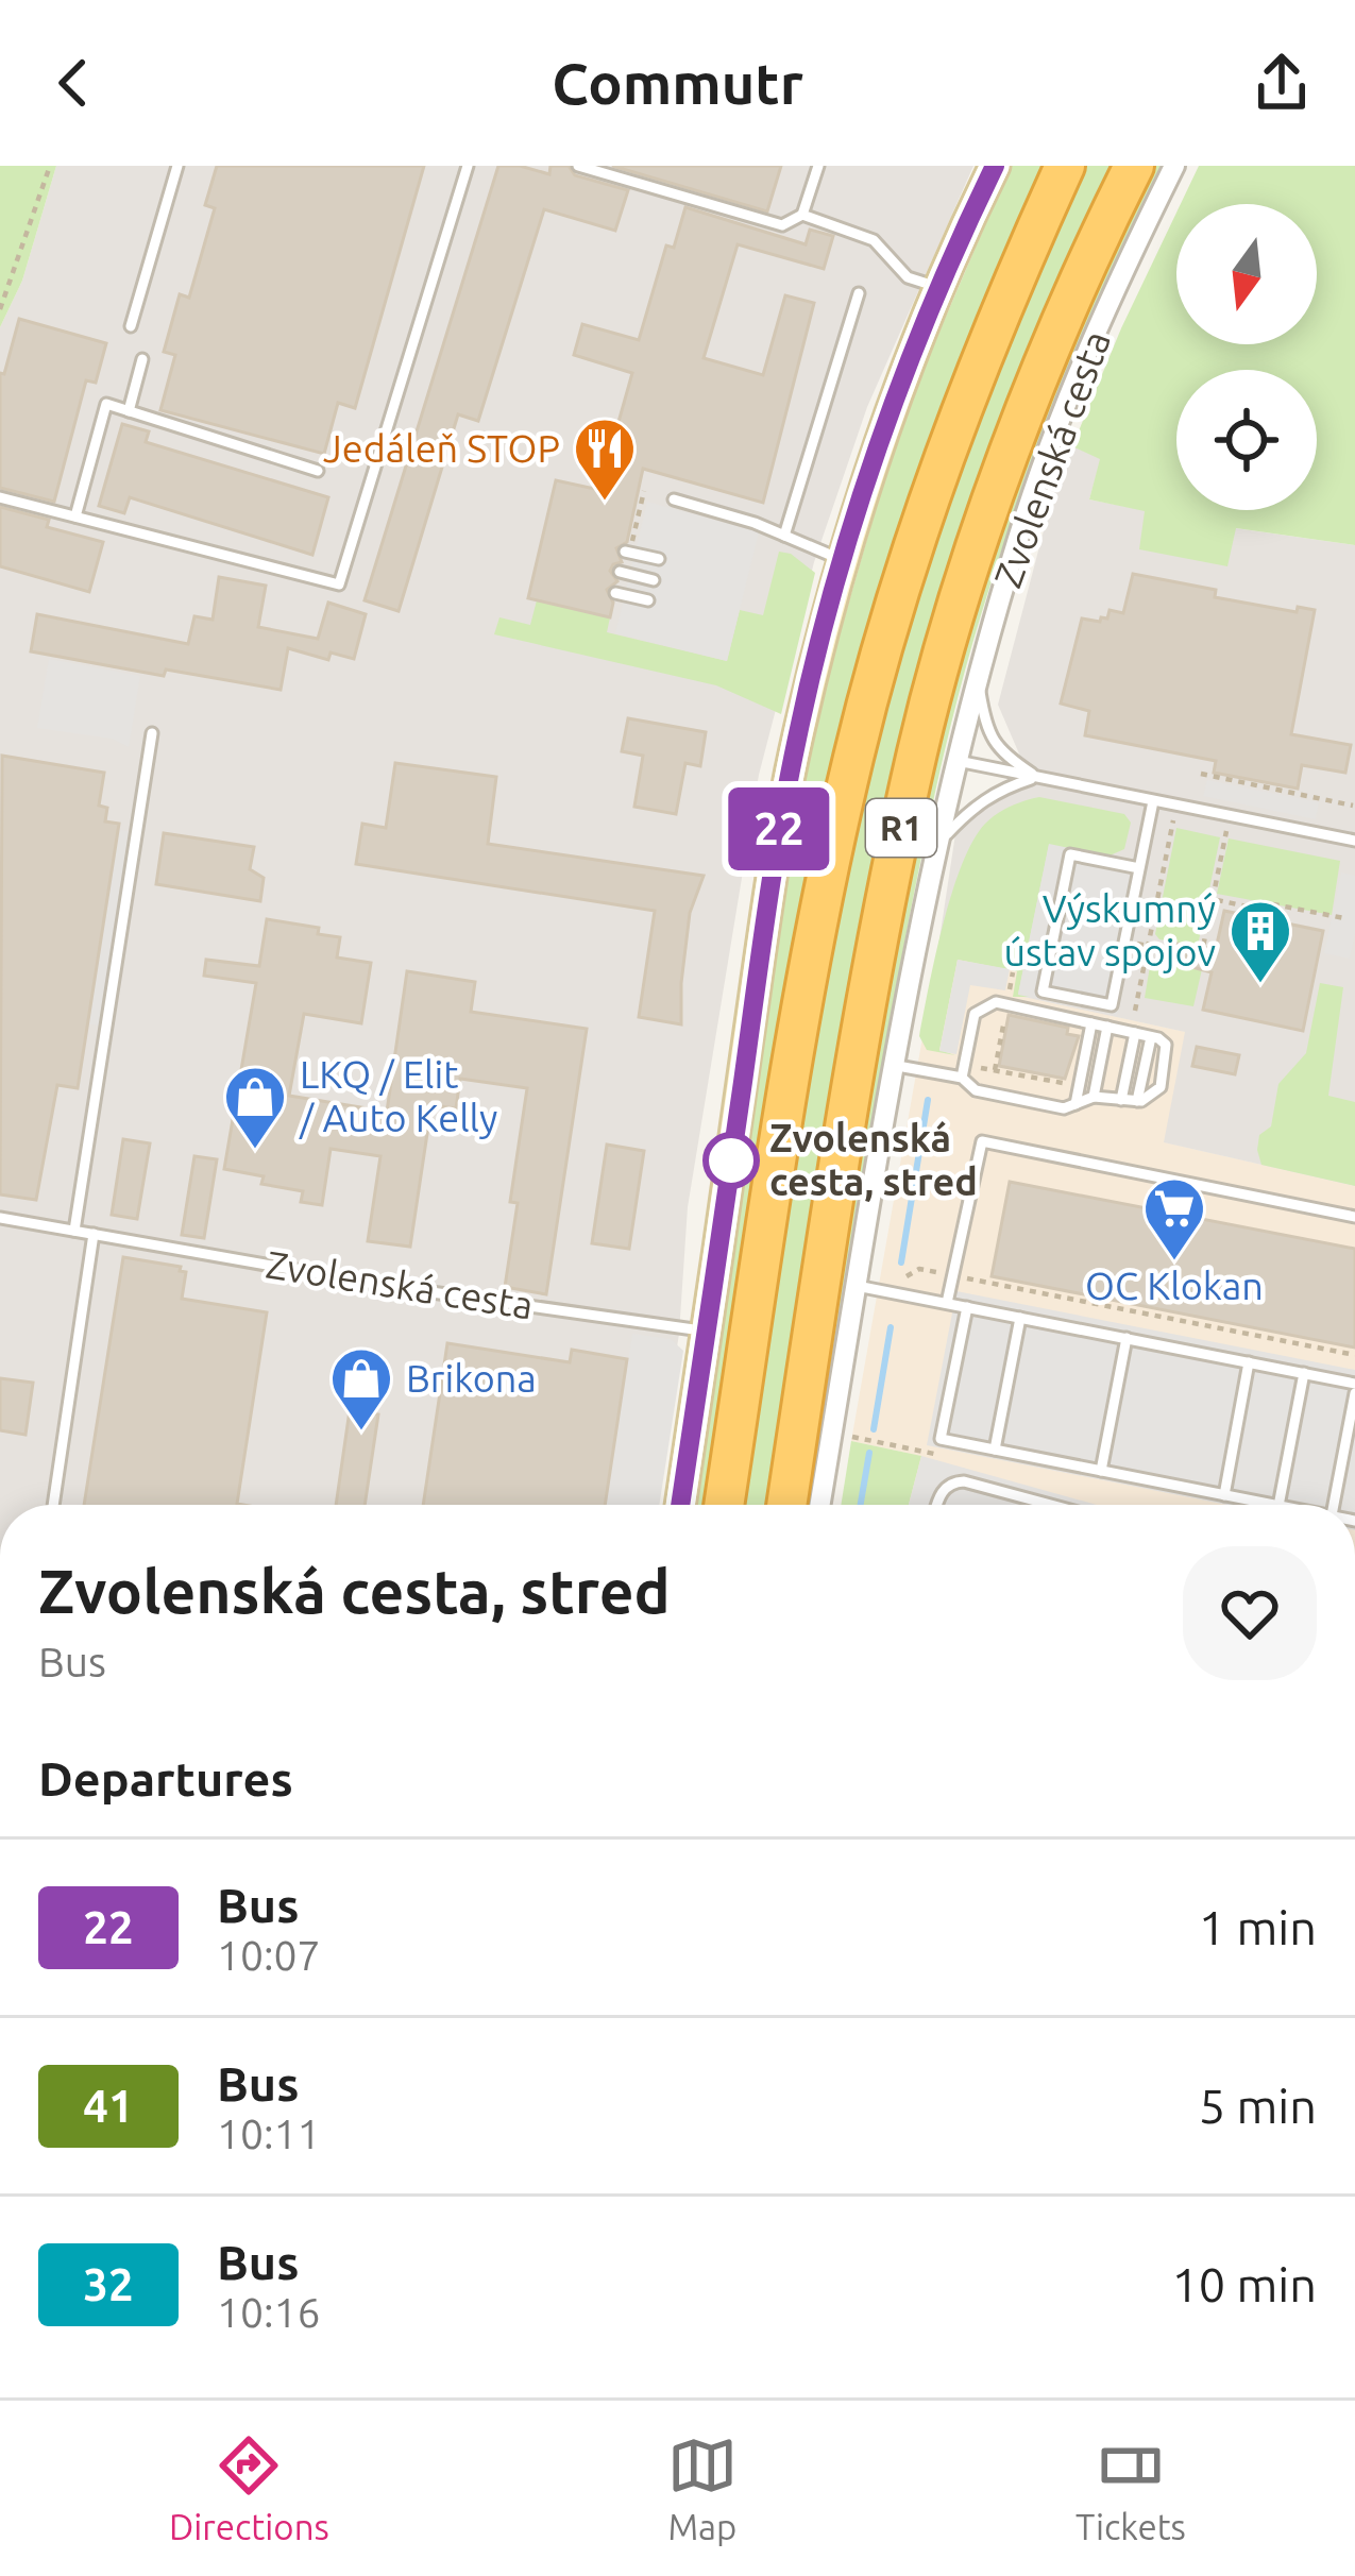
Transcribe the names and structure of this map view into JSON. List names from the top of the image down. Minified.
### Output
{"streets":{"highway":["R1"],"street":["Zvolenská cesta"]},"places":{"restaurant":["Jedáleň STOP"],"building":["Výskumný ústav spojov"],"shop":["LKQ / Elit / Auto Kelly","Brikona"],"other":["Zvolenská cesta, stred"],"supermarket":["OC Klokan"]},"lines":["bus line 22"],"north":"bottom","page":{"header":"Commutr","on_map":"22","heading":[["Zvolenská cesta, stred","Bus"],"Departures"],"list":[{"mark":"22","name":"Bus","note":"10:07","value":"1 min"},{"mark":"41","name":"Bus","note":"10:11","value":"5 min"},{"mark":"32","name":"Bus","note":"10:16","value":"10 min"}],"tabs":["Directions","Map","Tickets"]}}
